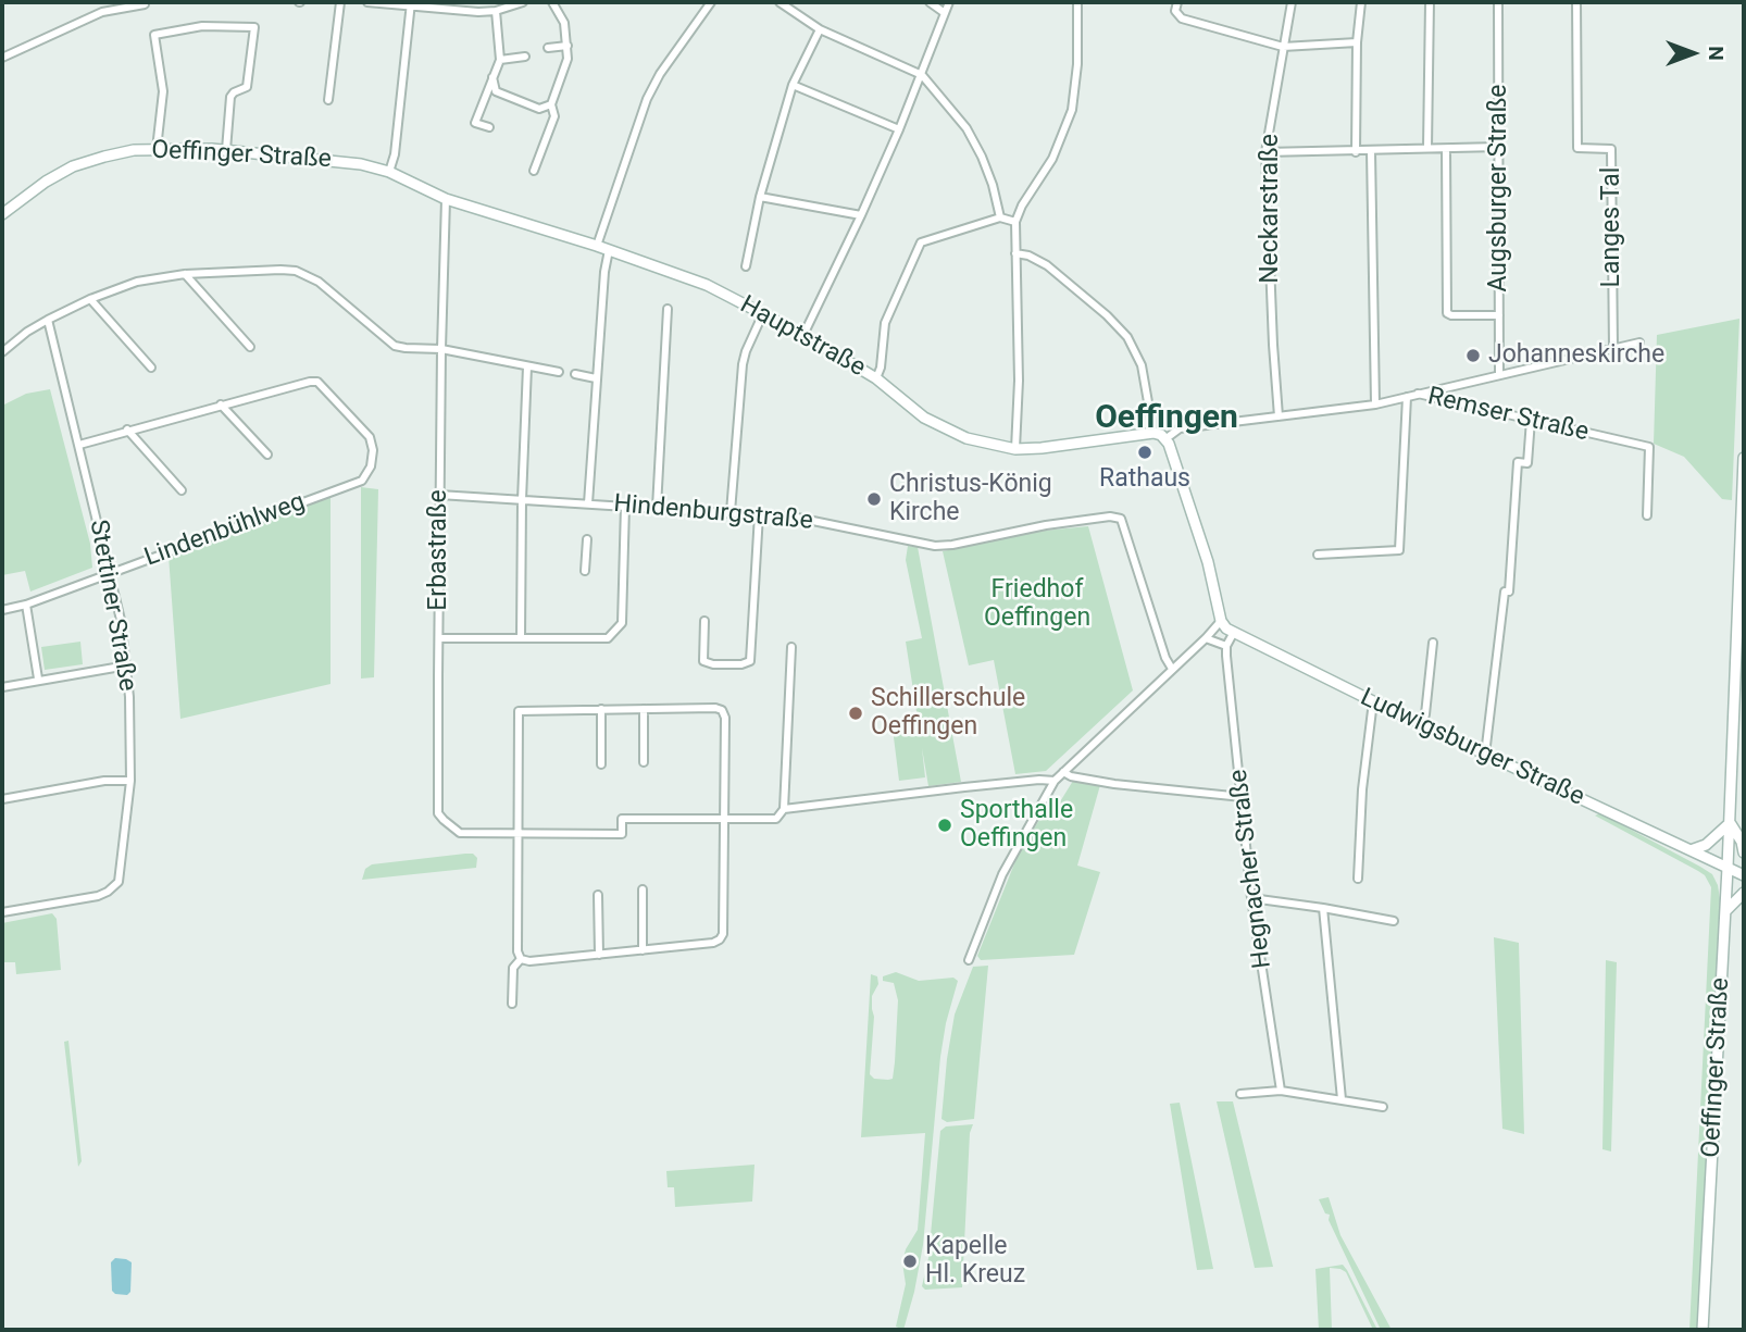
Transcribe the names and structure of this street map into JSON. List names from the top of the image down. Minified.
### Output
{"streets":{"street":["Oeffinger Straße","Augsburger Straße","Neckarstraße","Langes Tal","Hauptstraße","Remser Straße","Hindenburgstraße","Lindenbühlweg","Erbastraße","Stettiner Straße","Ludwigsburger Straße","Hegnacher Straße"]},"crossings":[["Oeffinger Straße","Hauptstraße"],["Oeffinger Straße","Erbastraße"],["Oeffinger Straße","Ludwigsburger Straße"],["Neckarstraße","Remser Straße"],["Hauptstraße","Erbastraße"],["Hindenburgstraße","Erbastraße"],["Lindenbühlweg","Stettiner Straße"]],"districts":["Oeffingen"],"parks":["Friedhof Oeffingen"],"places":["Johanneskirche","Rathaus","Christus-König Kirche","Schillerschule Oeffingen","Sporthalle Oeffingen","Kapelle Hl. Kreuz"],"north":"right"}
